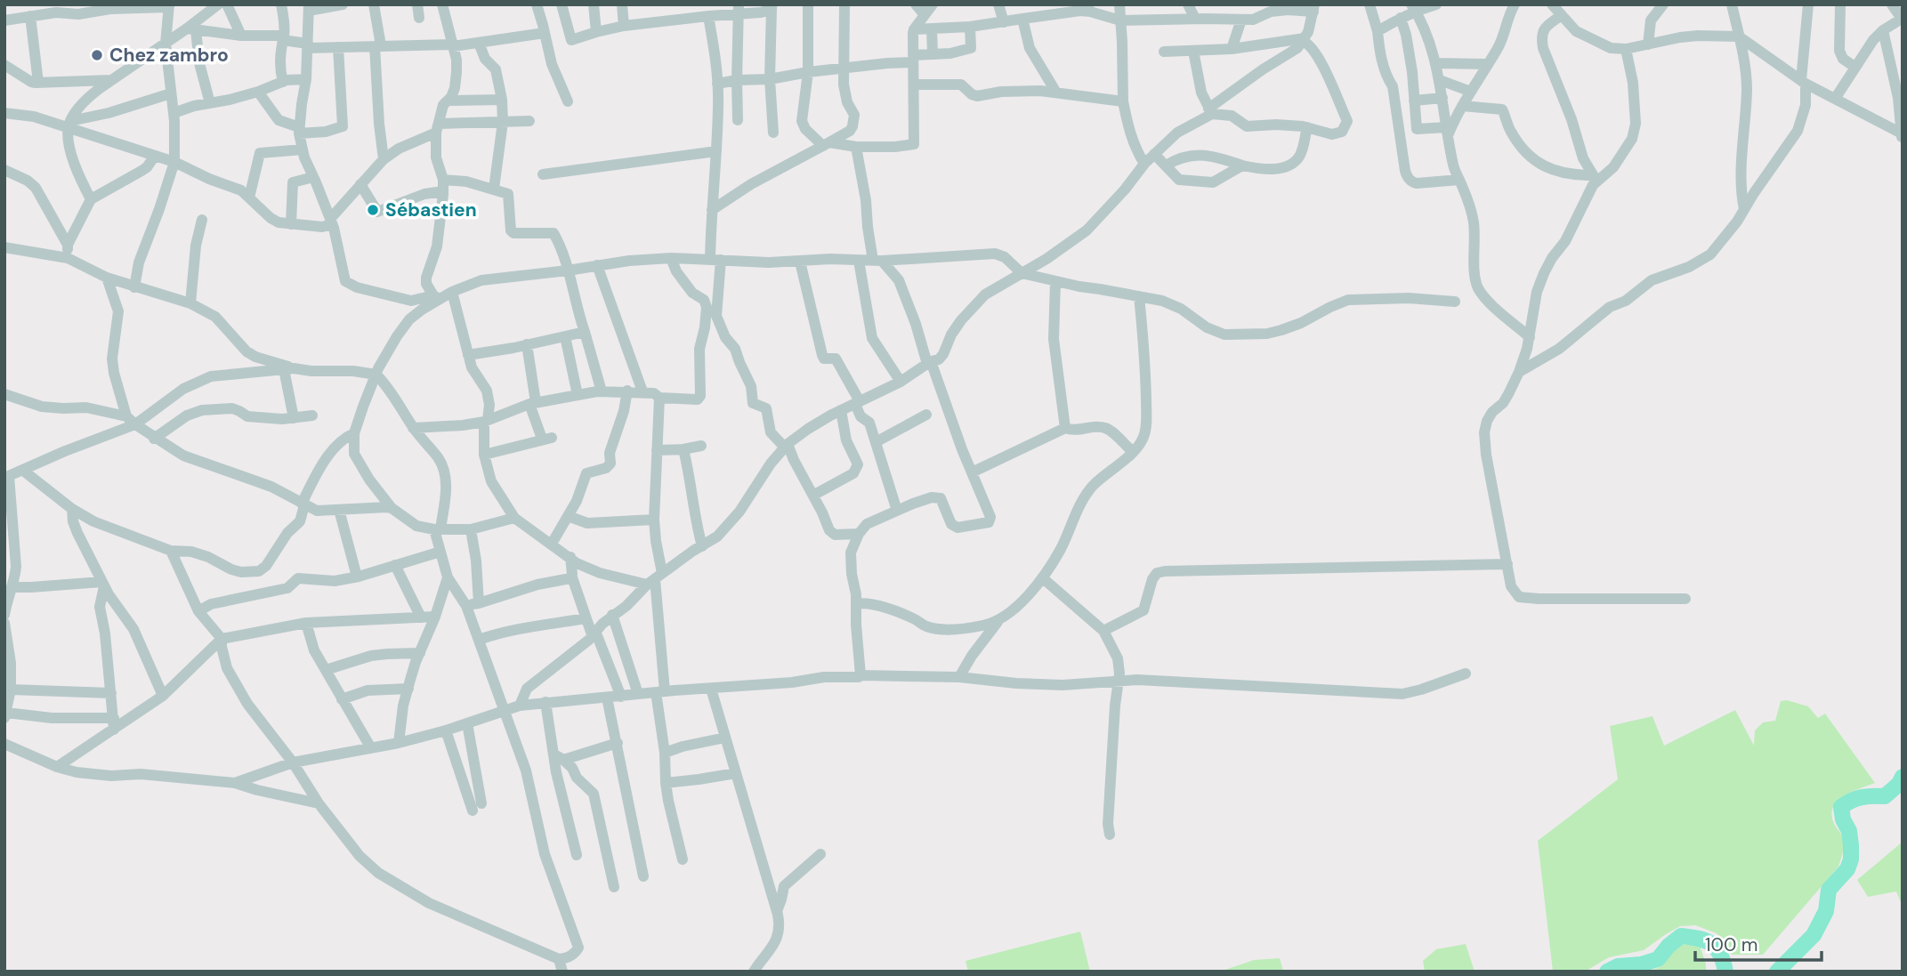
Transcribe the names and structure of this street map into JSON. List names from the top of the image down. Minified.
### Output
{"places":["Chez zambro","Sébastien"],"scale_bar":"100 m"}
